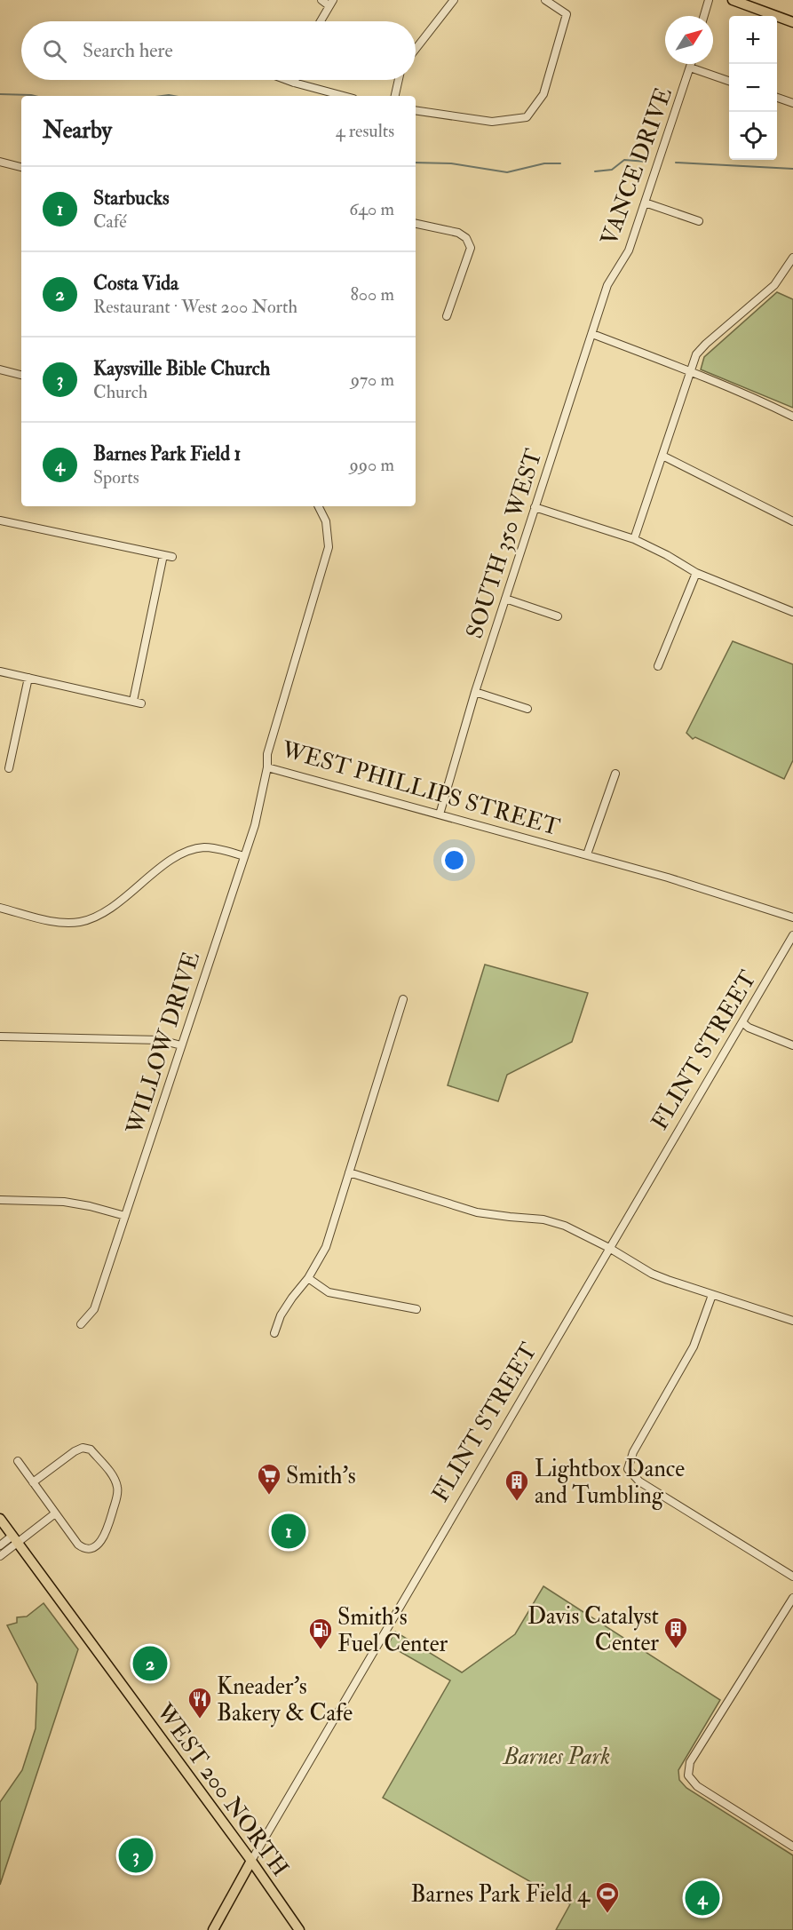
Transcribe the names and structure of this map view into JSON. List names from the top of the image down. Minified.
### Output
{"streets":{"main road":["FLINT STREET","WEST 200 NORTH"],"street":["VANCE DRIVE","SOUTH 350 WEST","WEST PHILLIPS STREET","WILLOW DRIVE"]},"crossings":[["VANCE DRIVE","SOUTH 350 WEST"],["SOUTH 350 WEST","WEST PHILLIPS STREET"],["WEST PHILLIPS STREET","WILLOW DRIVE"],["FLINT STREET","WEST 200 NORTH"]],"parks":["Barnes Park"],"places":{"supermarket":["Smith's"],"building":["Lightbox Dance and Tumbling","Davis Catalyst Center"],"fuel station":["Smith's Fuel Center"],"restaurant":["Kneader's Bakery & Cafe"],"sports":["Barnes Park Field 4"]},"north":"top right","page":{"map_buttons":["+","−"],"search":"Search here","heading":["Nearby","4 results"],"list":[{"mark":"1","name":"Starbucks","note":"Café","value":"640 m"},{"mark":"2","name":"Costa Vida","note":"Restaurant · West 200 North","value":"800 m"},{"mark":"3","name":"Kaysville Bible Church","note":"Church","value":"970 m"},{"mark":"4","name":"Barnes Park Field 1","note":"Sports","value":"990 m"}],"pins":["1","2","3","4"]}}
